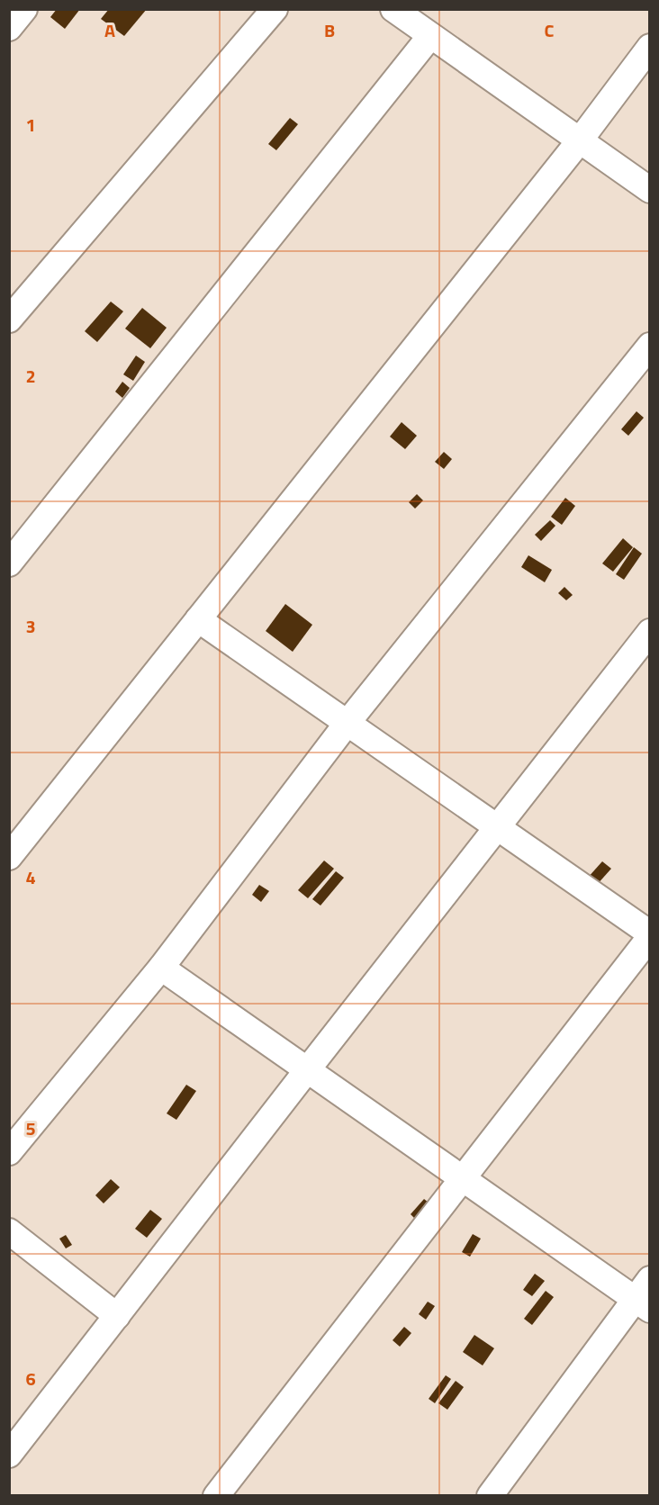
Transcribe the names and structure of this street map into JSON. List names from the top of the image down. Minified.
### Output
{"grid":{"columns":["A","B","C"],"rows":["1","2","3","4","5","6"]}}
